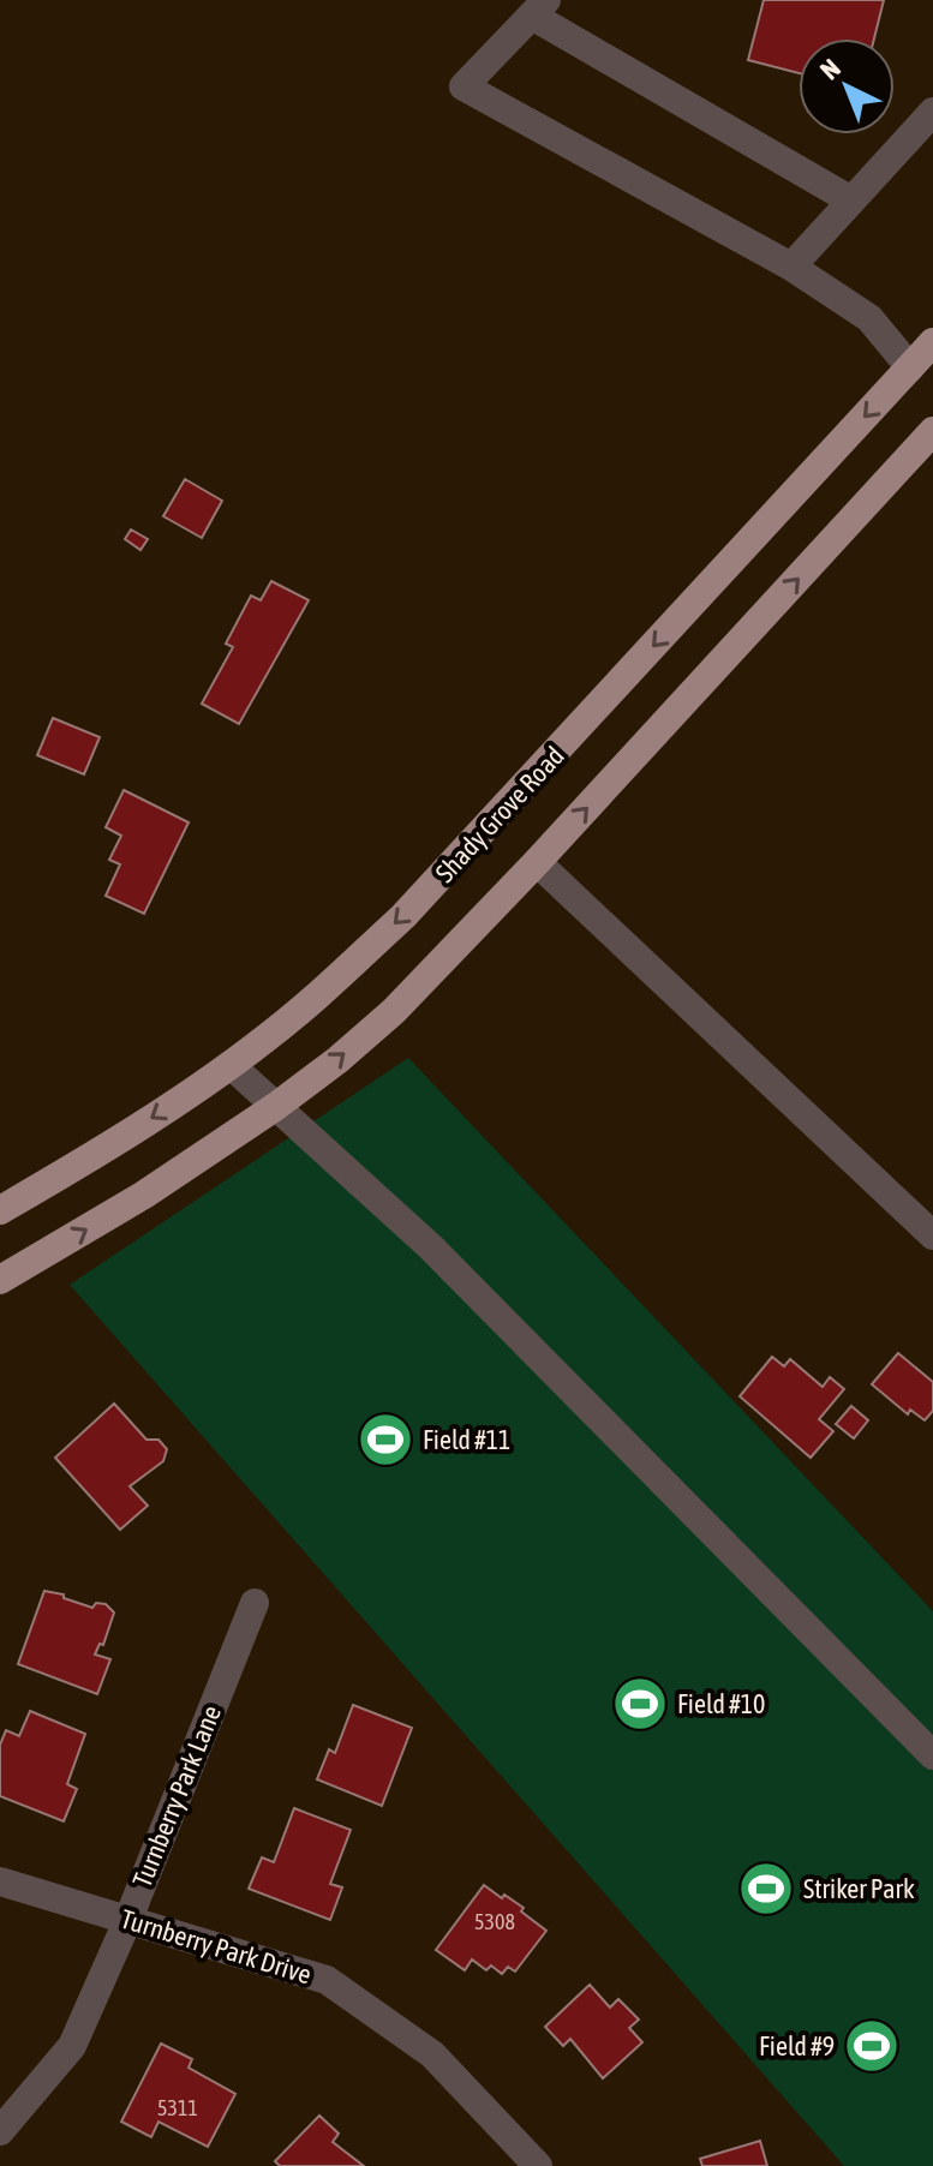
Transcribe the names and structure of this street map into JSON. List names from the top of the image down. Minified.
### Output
{"streets":{"main road":["Shady Grove Road"],"street":["Turnberry Park Lane","Turnberry Park Drive"]},"crossings":[["Turnberry Park Lane","Turnberry Park Drive"]],"places":{"sports":["Field #11","Field #10","Striker Park","Field #9"]},"house_numbers":["5308","5311"],"north":"top left"}
